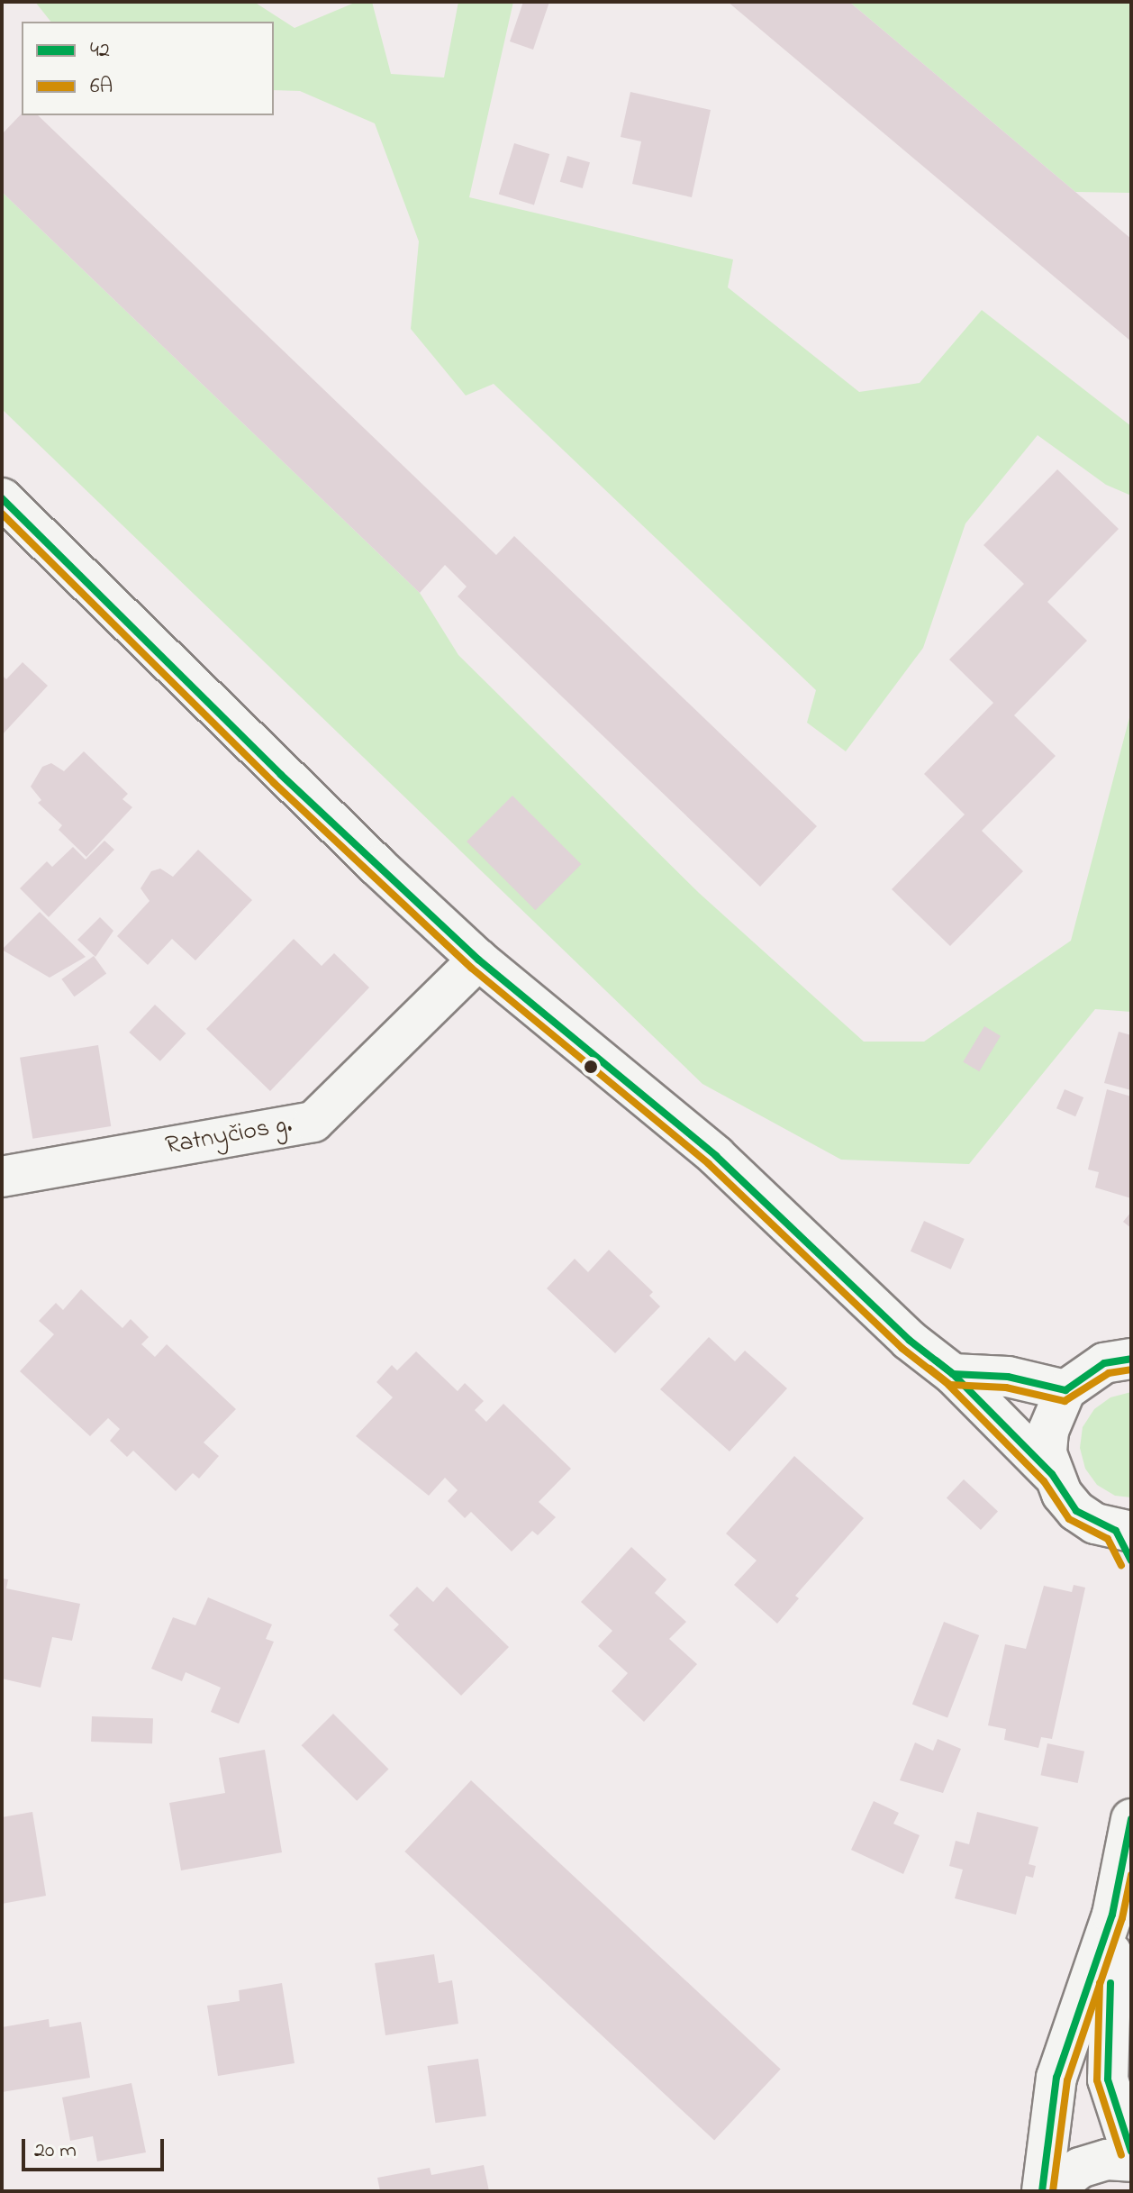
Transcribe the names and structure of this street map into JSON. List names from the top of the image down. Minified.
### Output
{"streets":{"street":["Ratnyčios g."]},"lines":["transit line 42","transit line 6A"],"legend":["42","6A"],"scale_bar":"20 m"}
